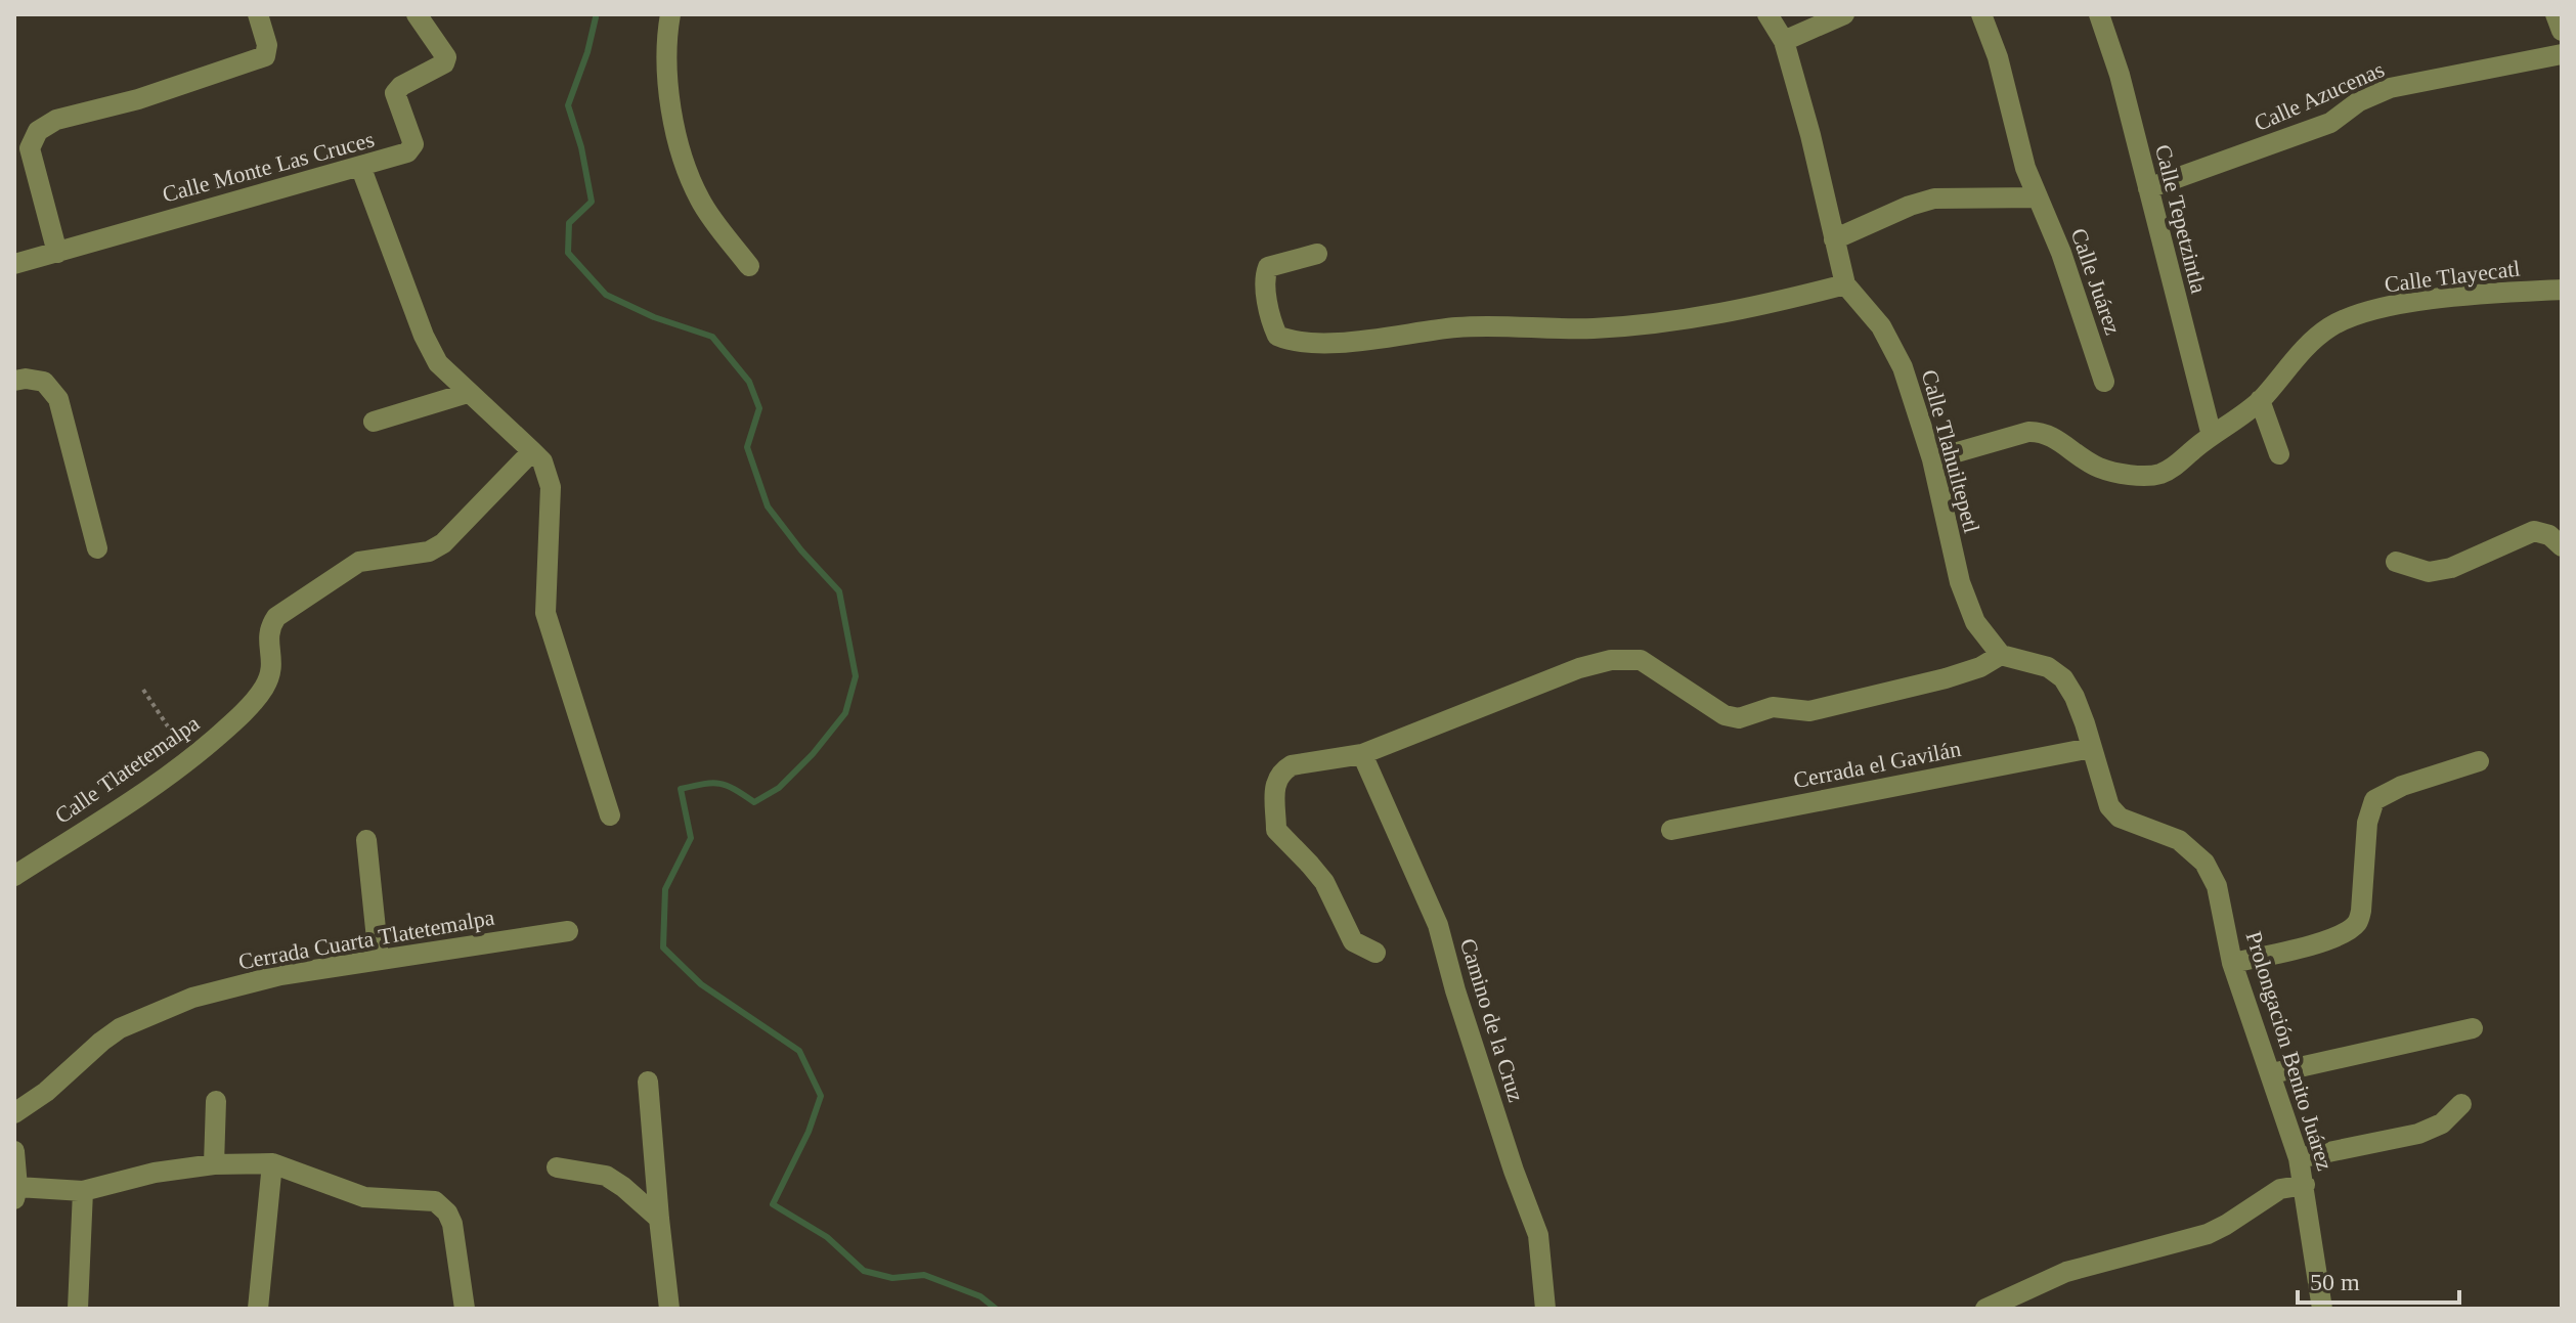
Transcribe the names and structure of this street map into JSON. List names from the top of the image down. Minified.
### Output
{"streets":{"street":["Calle Azucenas","Calle Monte Las Cruces","Calle Tepetzintla","Calle Tlayecatl","Calle Juárez","Calle Tlahuiltepetl","Cerrada el Gavilán","Calle Tlatetemalpa","Cerrada Cuarta Tlatetemalpa","Camino de la Cruz","Prolongación Benito Juárez"]},"crossings":[["Calle Azucenas","Calle Tepetzintla"],["Calle Tepetzintla","Calle Tlayecatl"],["Calle Tlayecatl","Calle Tlahuiltepetl"],["Calle Tlahuiltepetl","Prolongación Benito Juárez"],["Cerrada el Gavilán","Prolongación Benito Juárez"]],"scale_bar":"50 m"}
